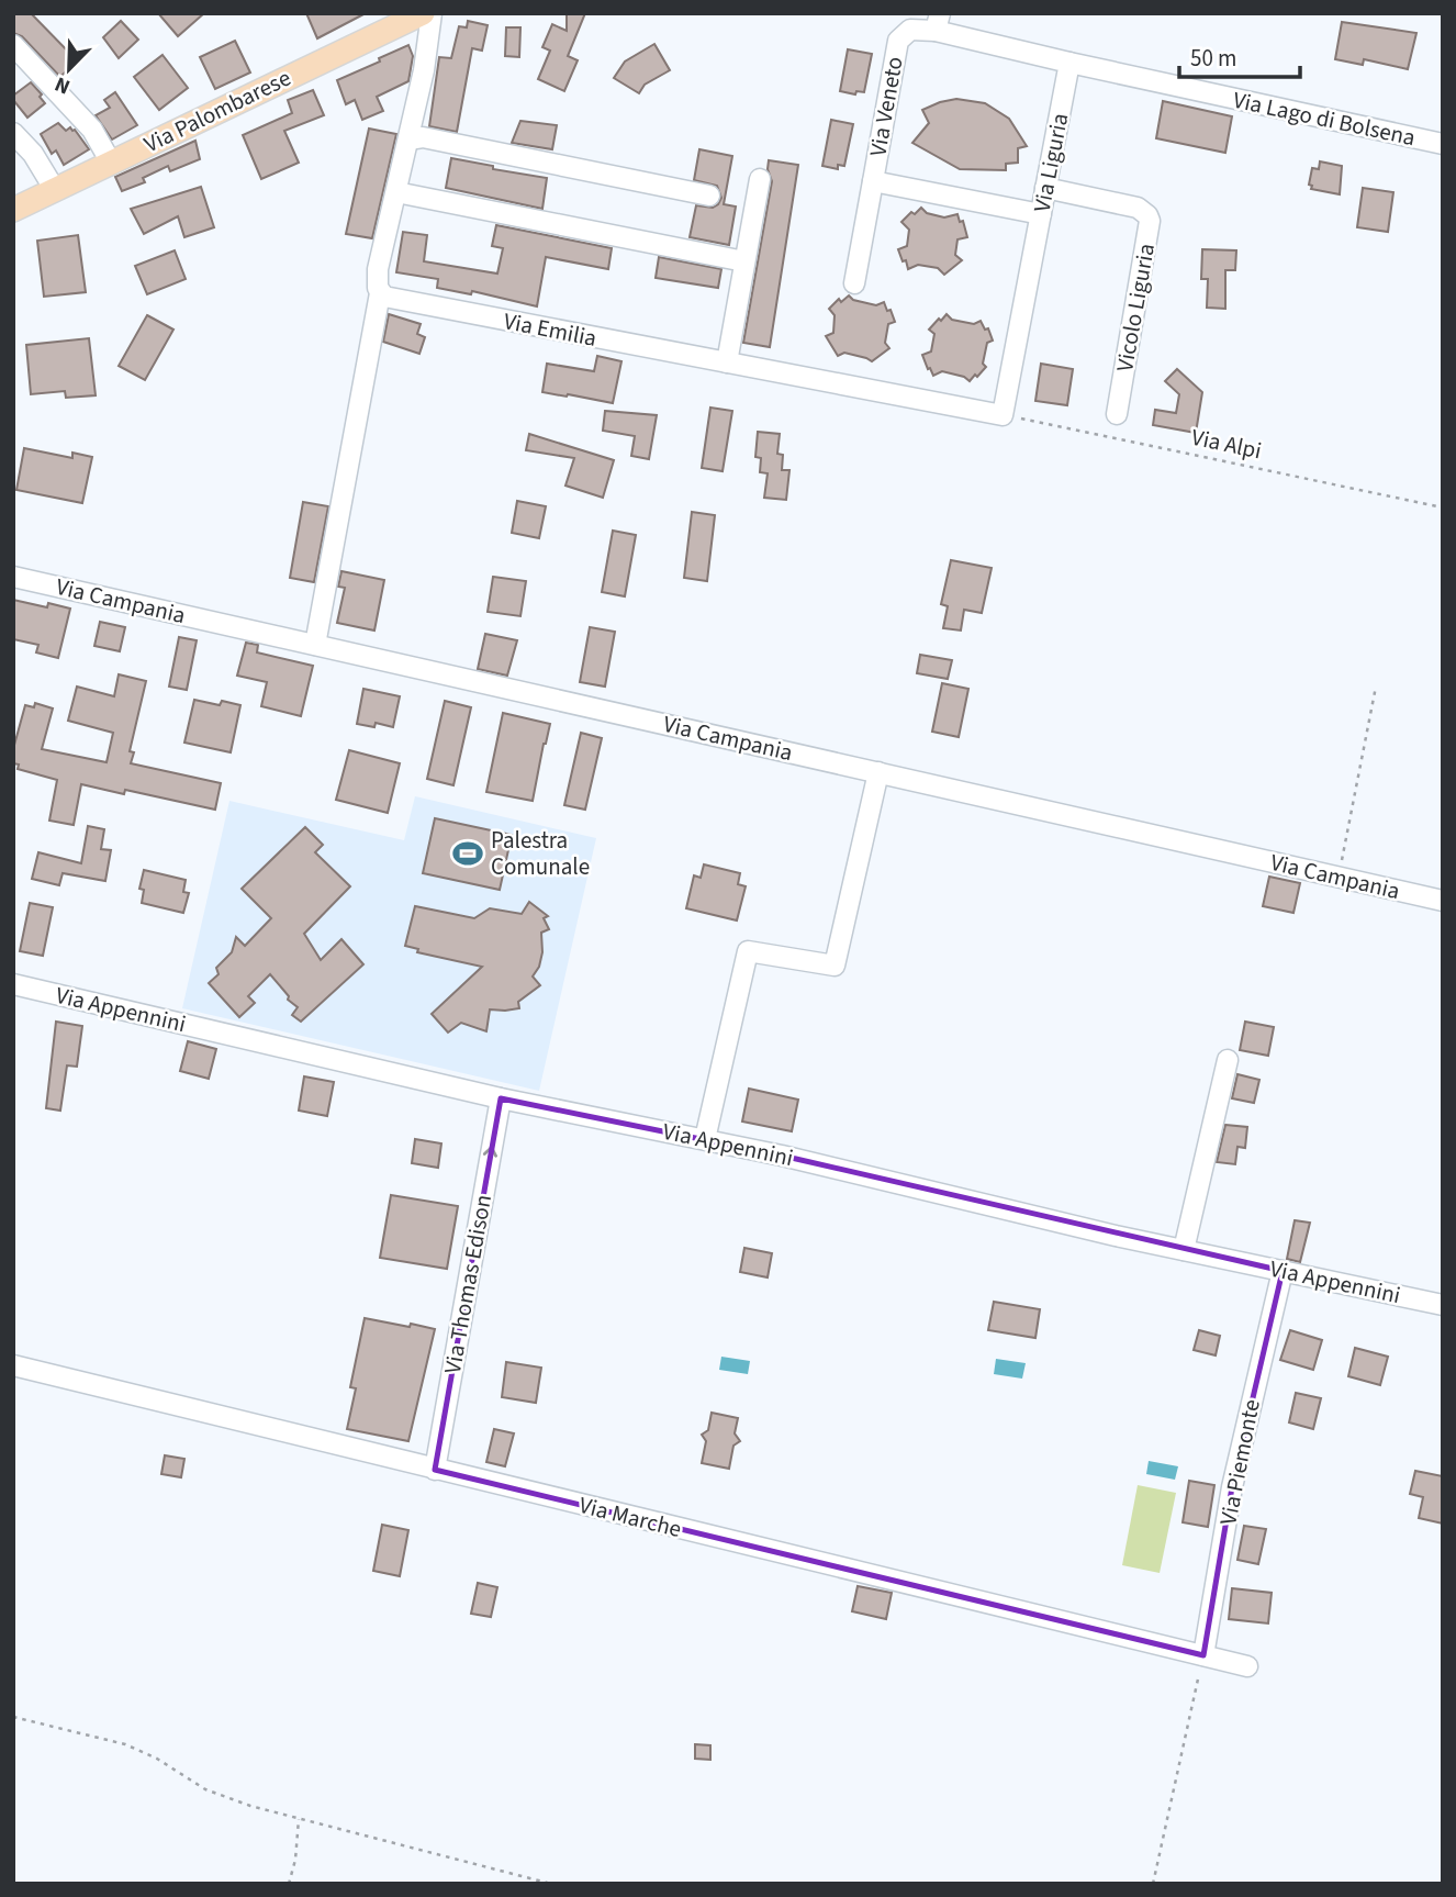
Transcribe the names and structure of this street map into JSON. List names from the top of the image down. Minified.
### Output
{"streets":{"main road":["Via Palombarese"],"street":["Via Veneto","Via Lago di Bolsena","Via Liguria","Vicolo Liguria","Via Emilia","Via Campania","Via Appennini","Via Thomas Edison","Via Piemonte","Via Marche"],"path":["Via Alpi"]},"crossings":[["Via Veneto","Via Liguria"],["Via Lago di Bolsena","Via Liguria"],["Via Liguria","Vicolo Liguria"],["Via Liguria","Via Emilia"],["Via Liguria","Via Alpi"],["Via Emilia","Via Alpi"],["Via Appennini","Via Thomas Edison"],["Via Appennini","Via Piemonte"],["Via Thomas Edison","Via Marche"],["Via Piemonte","Via Marche"]],"one_way":["Via Thomas Edison"],"places":{"sports":["Palestra Comunale"]},"scale_bar":"50 m","north":"bottom left"}
